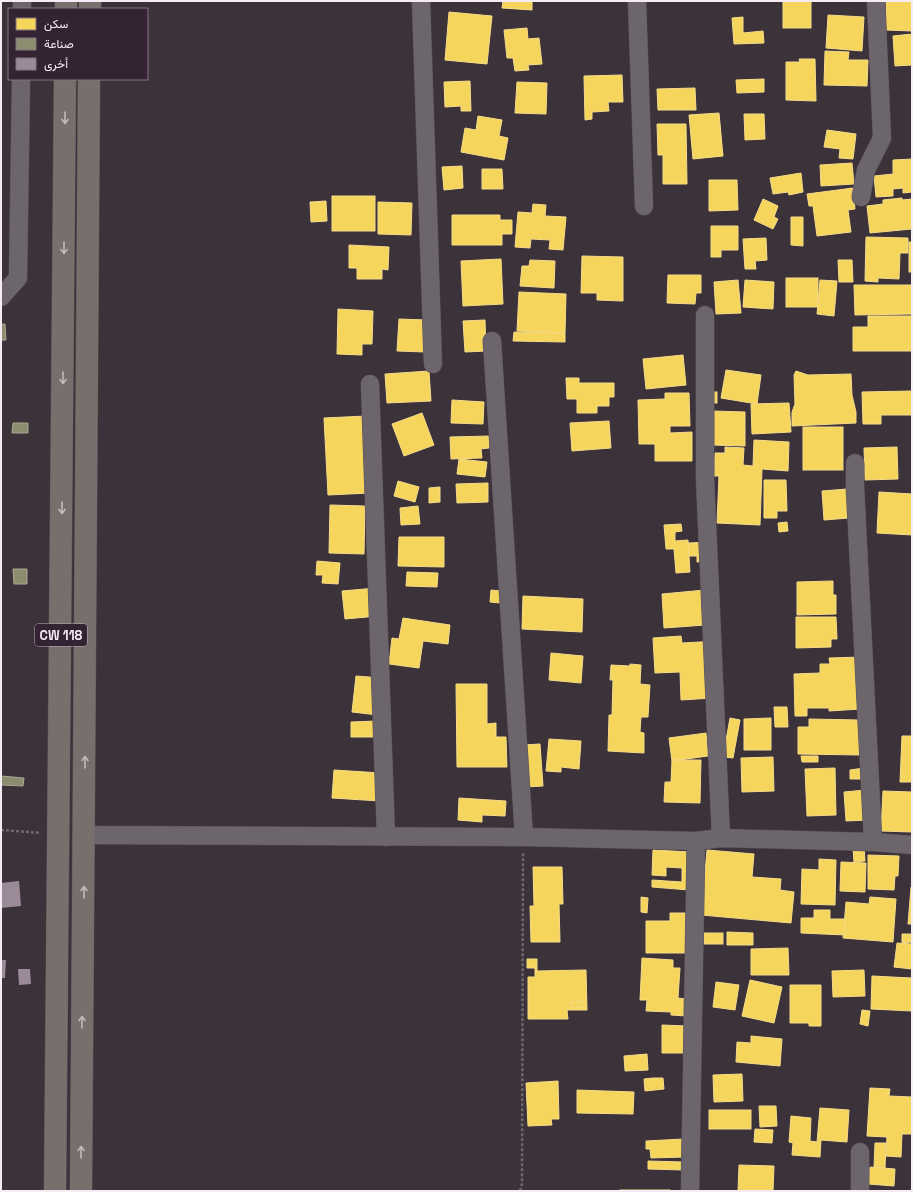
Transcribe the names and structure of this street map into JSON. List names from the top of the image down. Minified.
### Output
{"streets":{"highway":["CW 118"]},"legend":["سكن","صناعة","أخرى"]}
